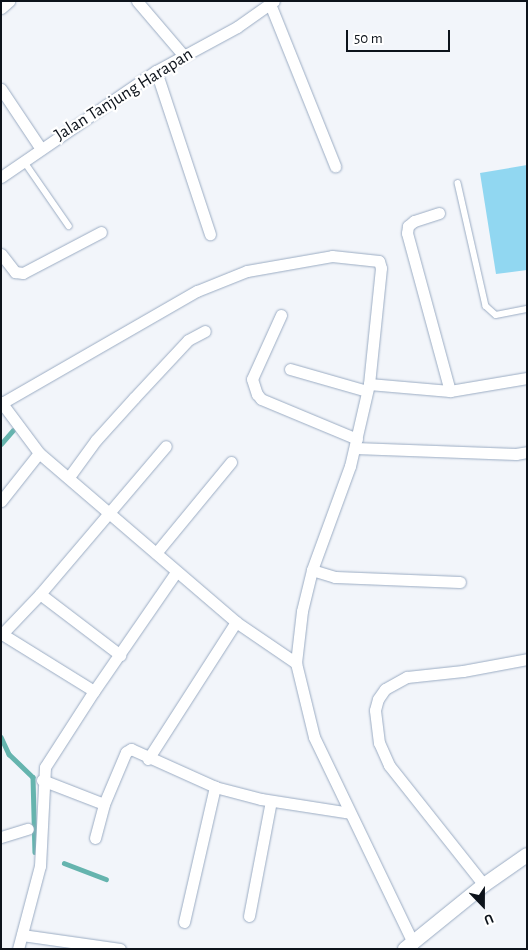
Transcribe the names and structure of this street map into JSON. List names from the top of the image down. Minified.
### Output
{"streets":{"street":["Jalan Tanjung Harapan"]},"scale_bar":"50 m","north":"bottom"}
